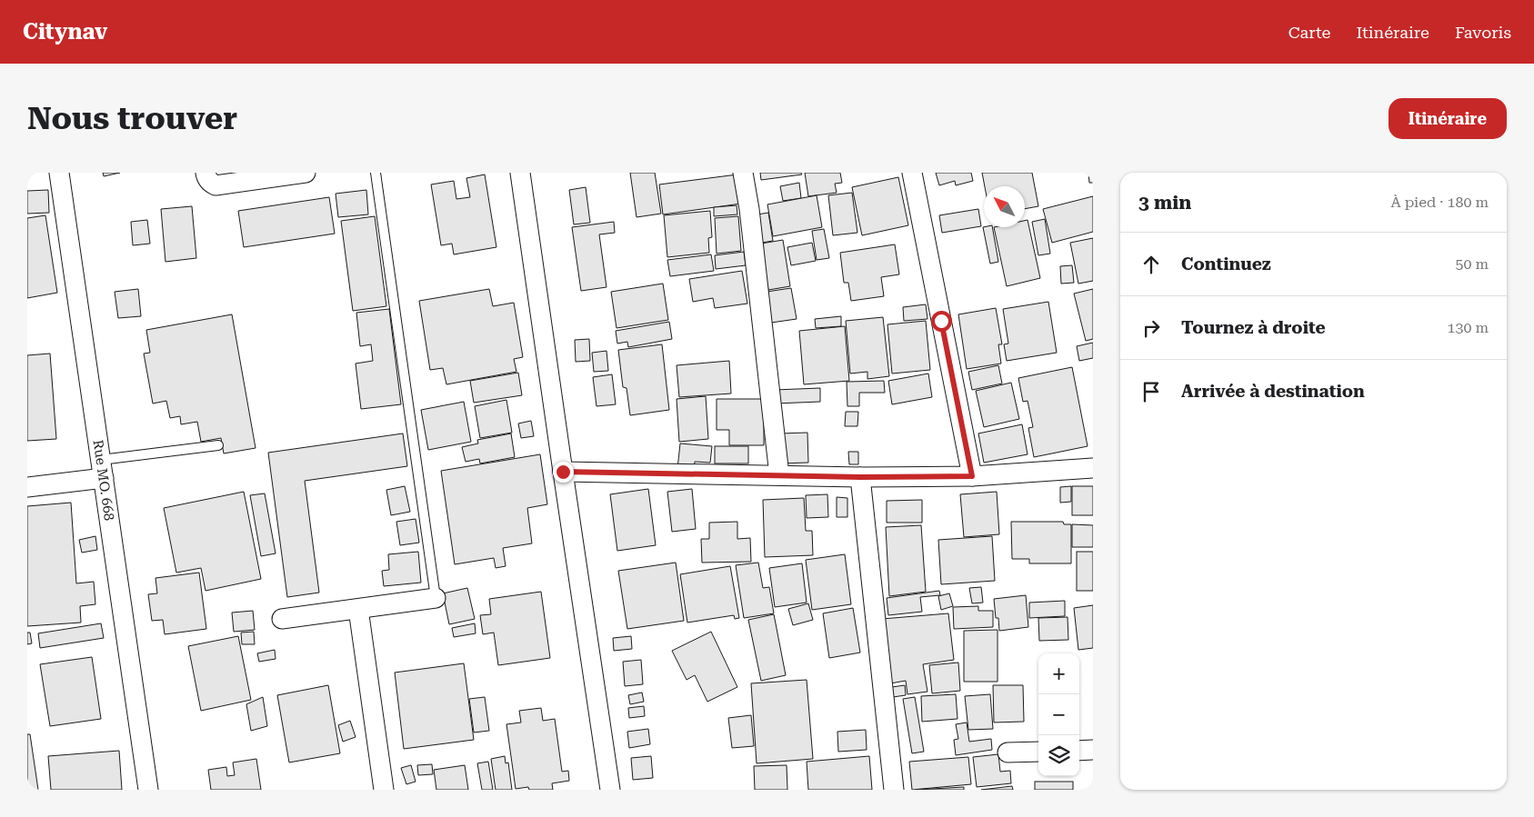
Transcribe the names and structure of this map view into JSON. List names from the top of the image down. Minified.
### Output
{"streets":{"street":["Rue MO. 668"]},"north":"top left","page":{"header":"Citynav","nav":["Carte","Itinéraire","Favoris"],"buttons":"Itinéraire","title":"Nous trouver","heading":["3 min","À pied · 180 m"],"list":[["Continuez","50 m"],["Tournez à droite","130 m"],"Arrivée à destination"],"map_buttons":["+","−"]}}
